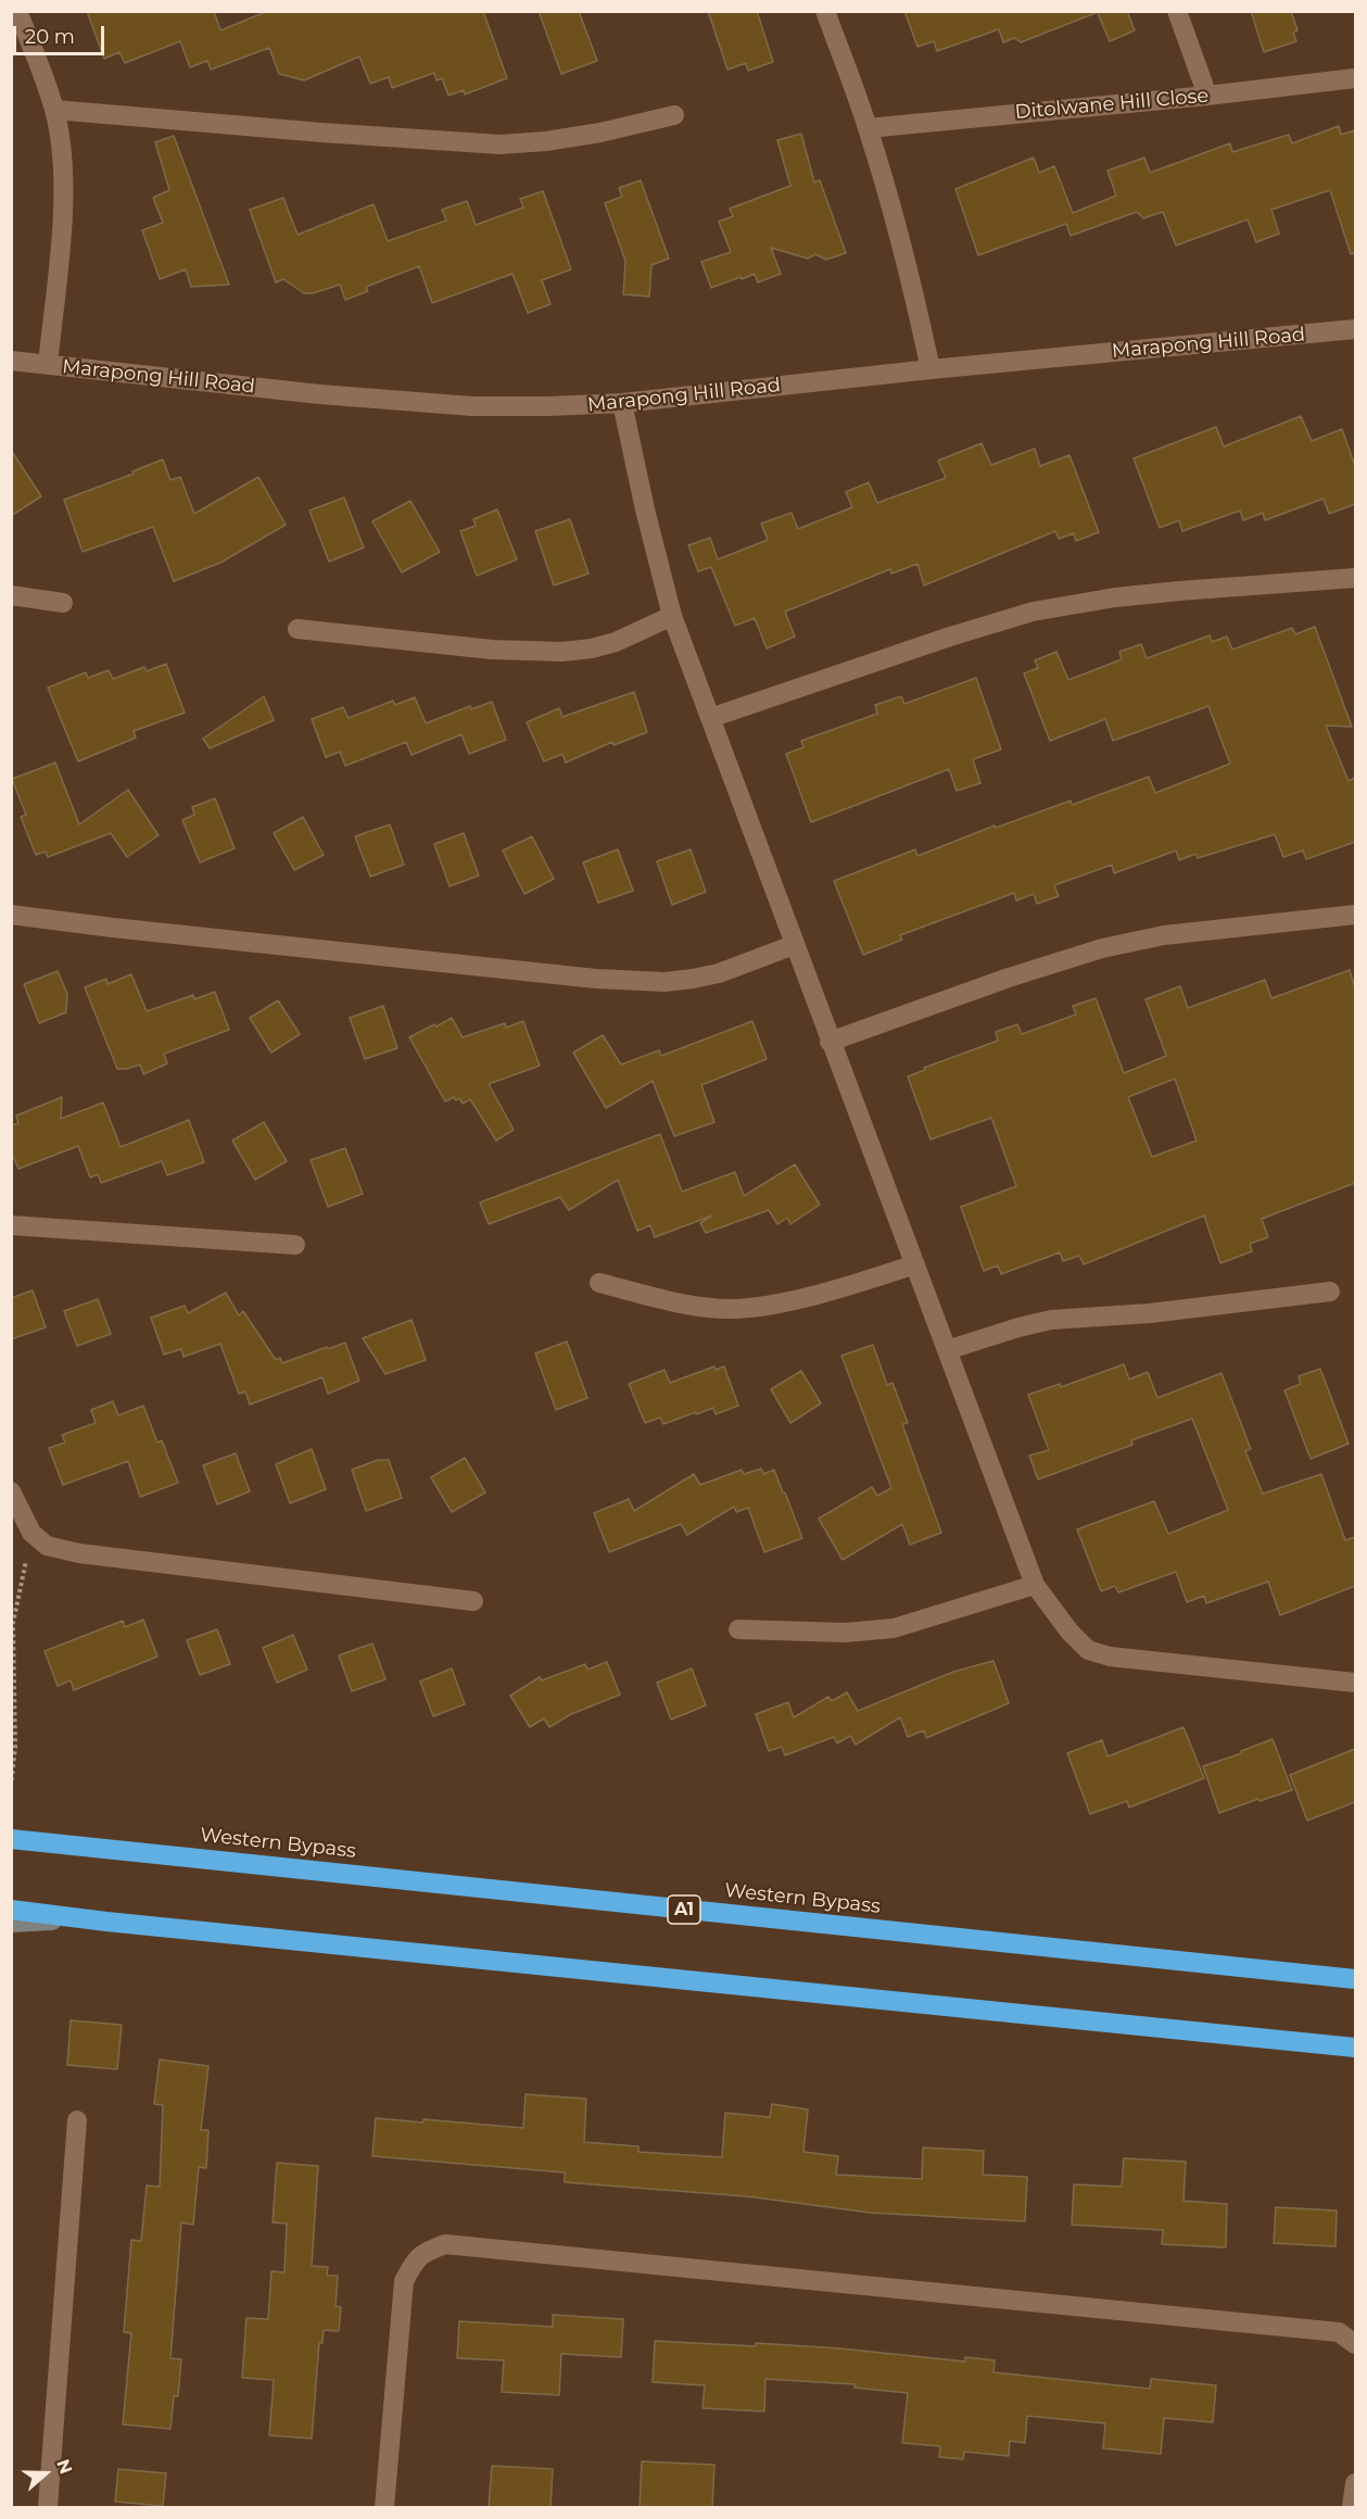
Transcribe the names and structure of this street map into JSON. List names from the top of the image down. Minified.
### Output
{"streets":{"highway":["Western Bypass","A1"],"street":["Ditolwane Hill Close","Marapong Hill Road"]},"scale_bar":"20 m","north":"right"}
